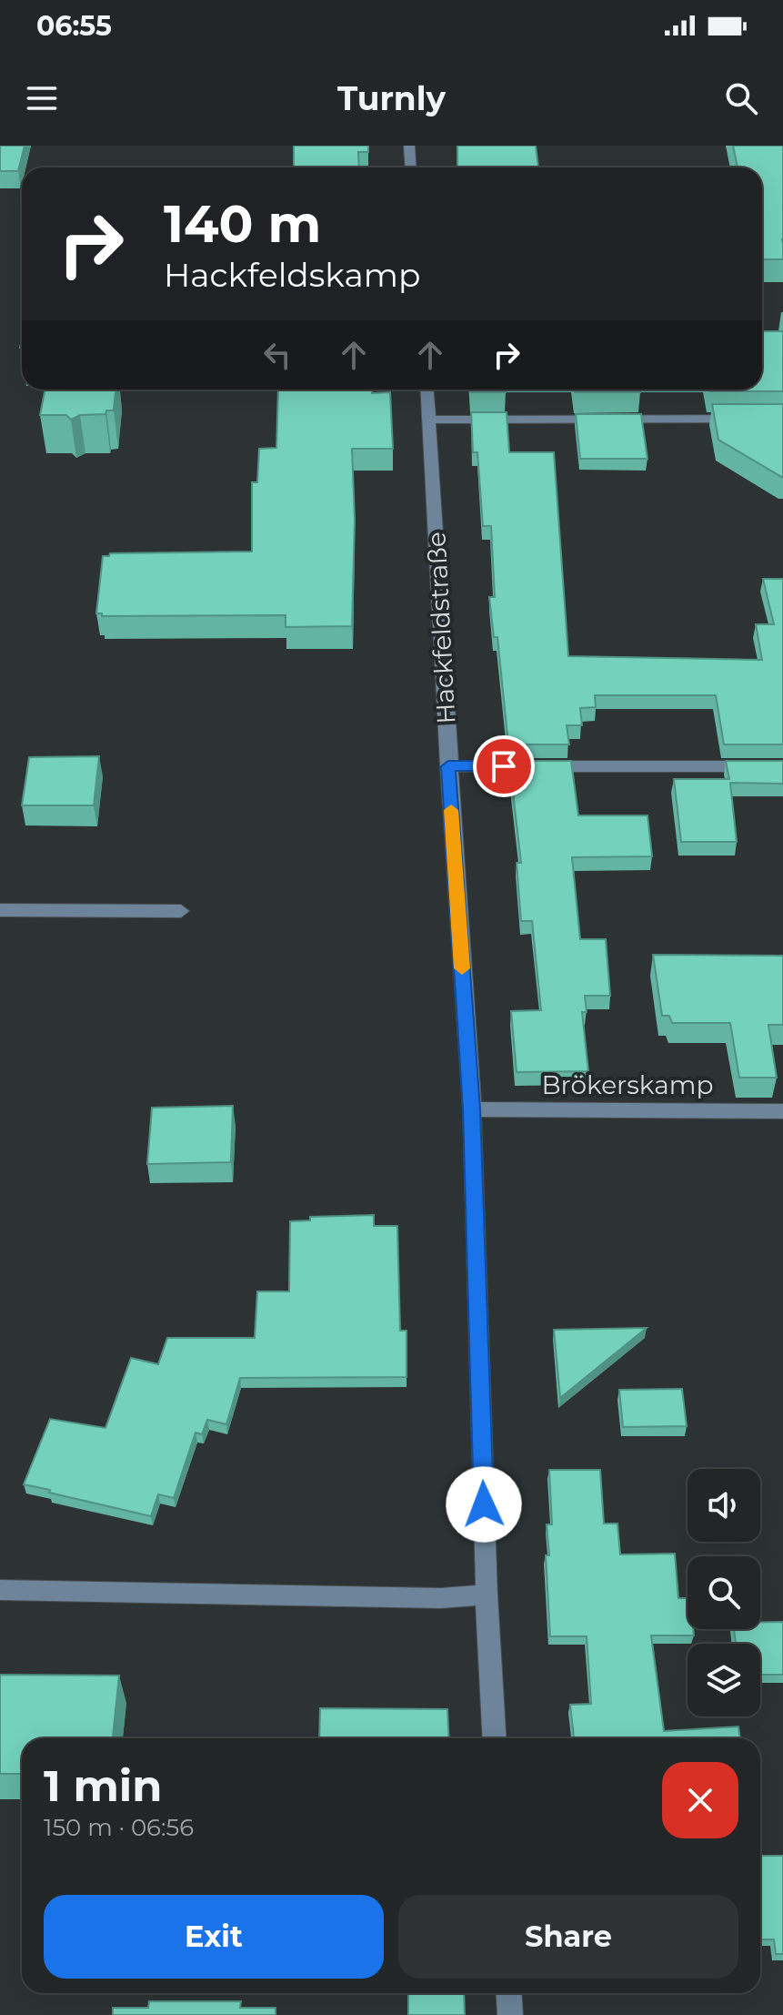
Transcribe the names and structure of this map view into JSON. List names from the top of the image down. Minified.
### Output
{"streets":{"street":["Hackfeldstraße","Brökerskamp"]},"crossings":[["Hackfeldstraße","Brökerskamp"]],"page":{"status":"06:55","header":"Turnly","turn":["140 m","Hackfeldskamp"],"heading":["1 min","150 m · 06:56"],"buttons":["Exit","Share"]}}
